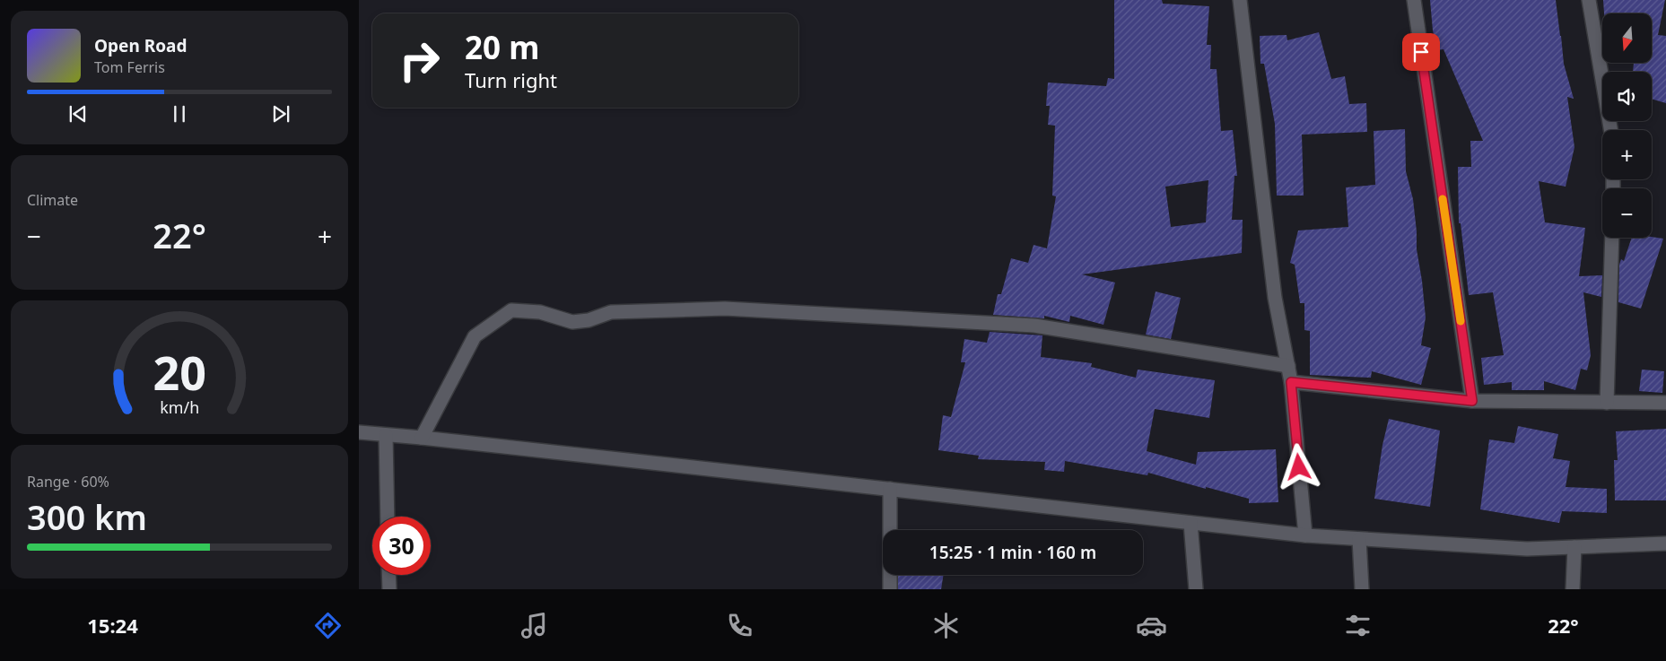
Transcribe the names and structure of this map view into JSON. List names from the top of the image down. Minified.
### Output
{"north":"bottom","page":{"map_buttons":["+","−"],"turn":["20 m","Turn right"],"song":["Open Road","Tom Ferris"],"tile":["Climate",["Range · 60%","300 km"]],"heat":["−","22°","+"],"limit":"30","trip":"15:25 · 1 min · 160 m","tabs":["15:24","22°"],"gauge":["20","km/h"]}}
